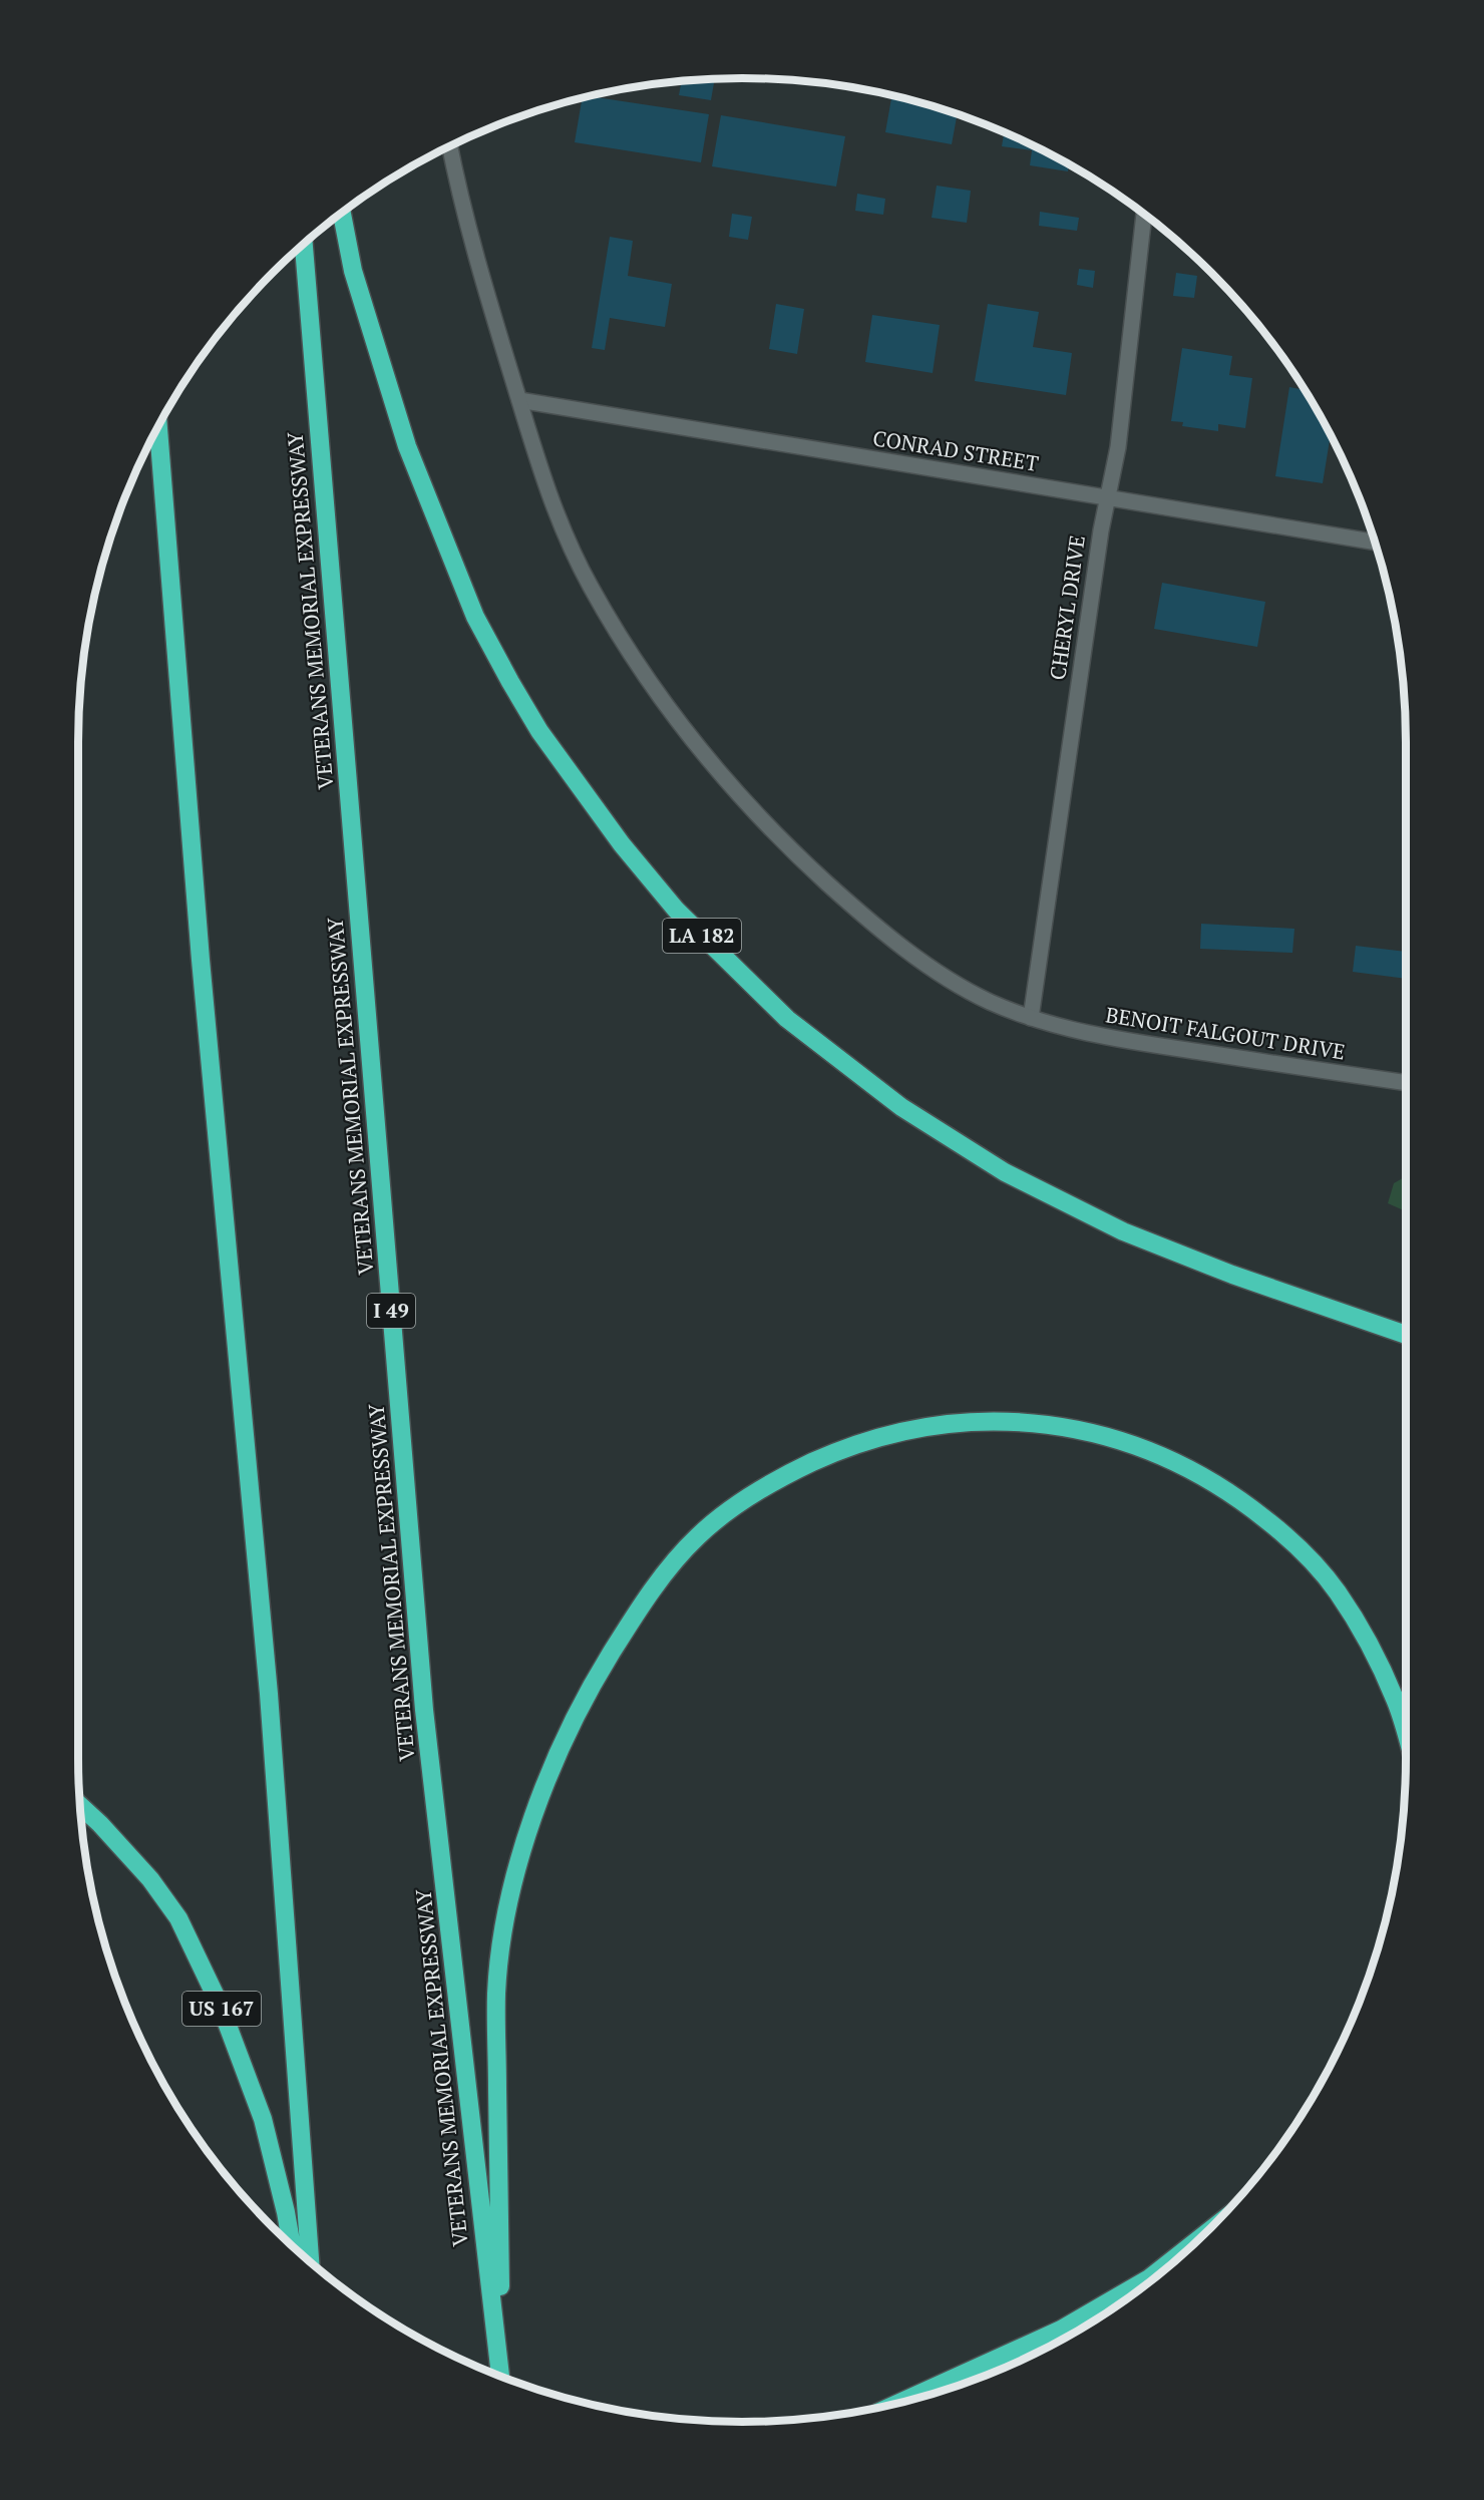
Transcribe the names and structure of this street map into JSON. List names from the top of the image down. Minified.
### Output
{"streets":{"highway":["VETERANS MEMORIAL EXPRESSWAY","LA 182","I 49","US 167"],"street":["CONRAD STREET","CHERYL DRIVE","BENOIT FALGOUT DRIVE"]},"crossings":[["CONRAD STREET","CHERYL DRIVE"],["CONRAD STREET","BENOIT FALGOUT DRIVE"],["CHERYL DRIVE","BENOIT FALGOUT DRIVE"]]}
